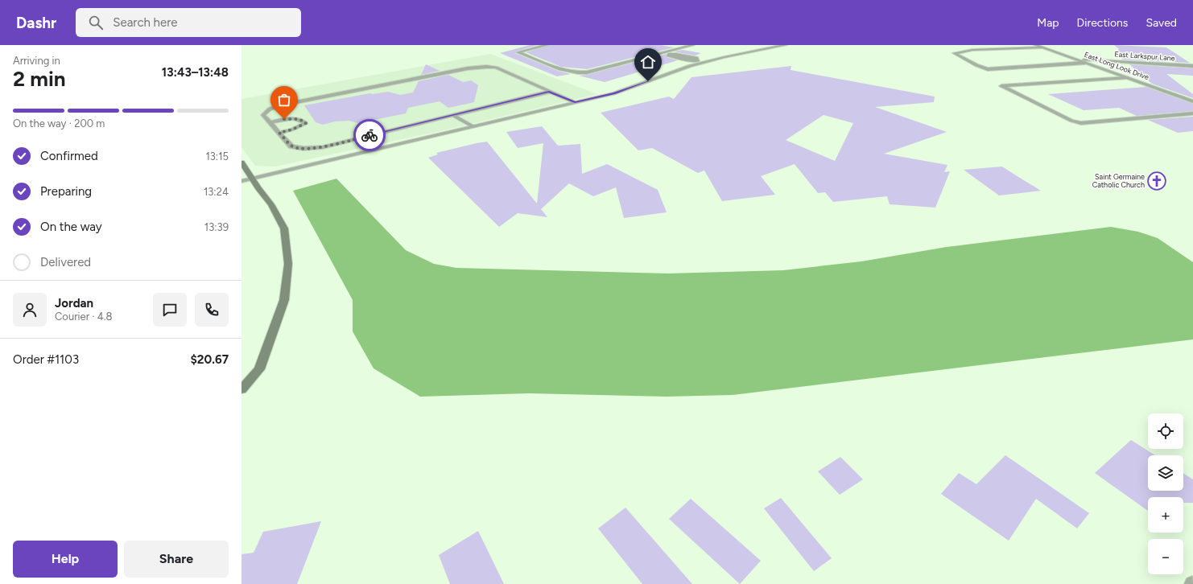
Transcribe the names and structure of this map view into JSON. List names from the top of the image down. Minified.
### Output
{"streets":{"street":["East Larkspur Lane","East Long Look Drive"]},"crossings":[["East Larkspur Lane","East Long Look Drive"]],"places":{"church":["Saint Germaine Catholic Church"]},"page":{"header":"Dashr","search":"Search here","nav":["Map","Directions","Saved"],"heading":["2 min","Arriving in","13:43–13:48"],"panel":["Jordan","Courier · 4.8","Order #1103","$20.67"],"bar":"On the way · 200 m","list":[["Confirmed","13:15"],["Preparing","13:24"],["On the way","13:39"],"Delivered"],"map_buttons":["+","−"],"buttons":["Help","Share"]}}
